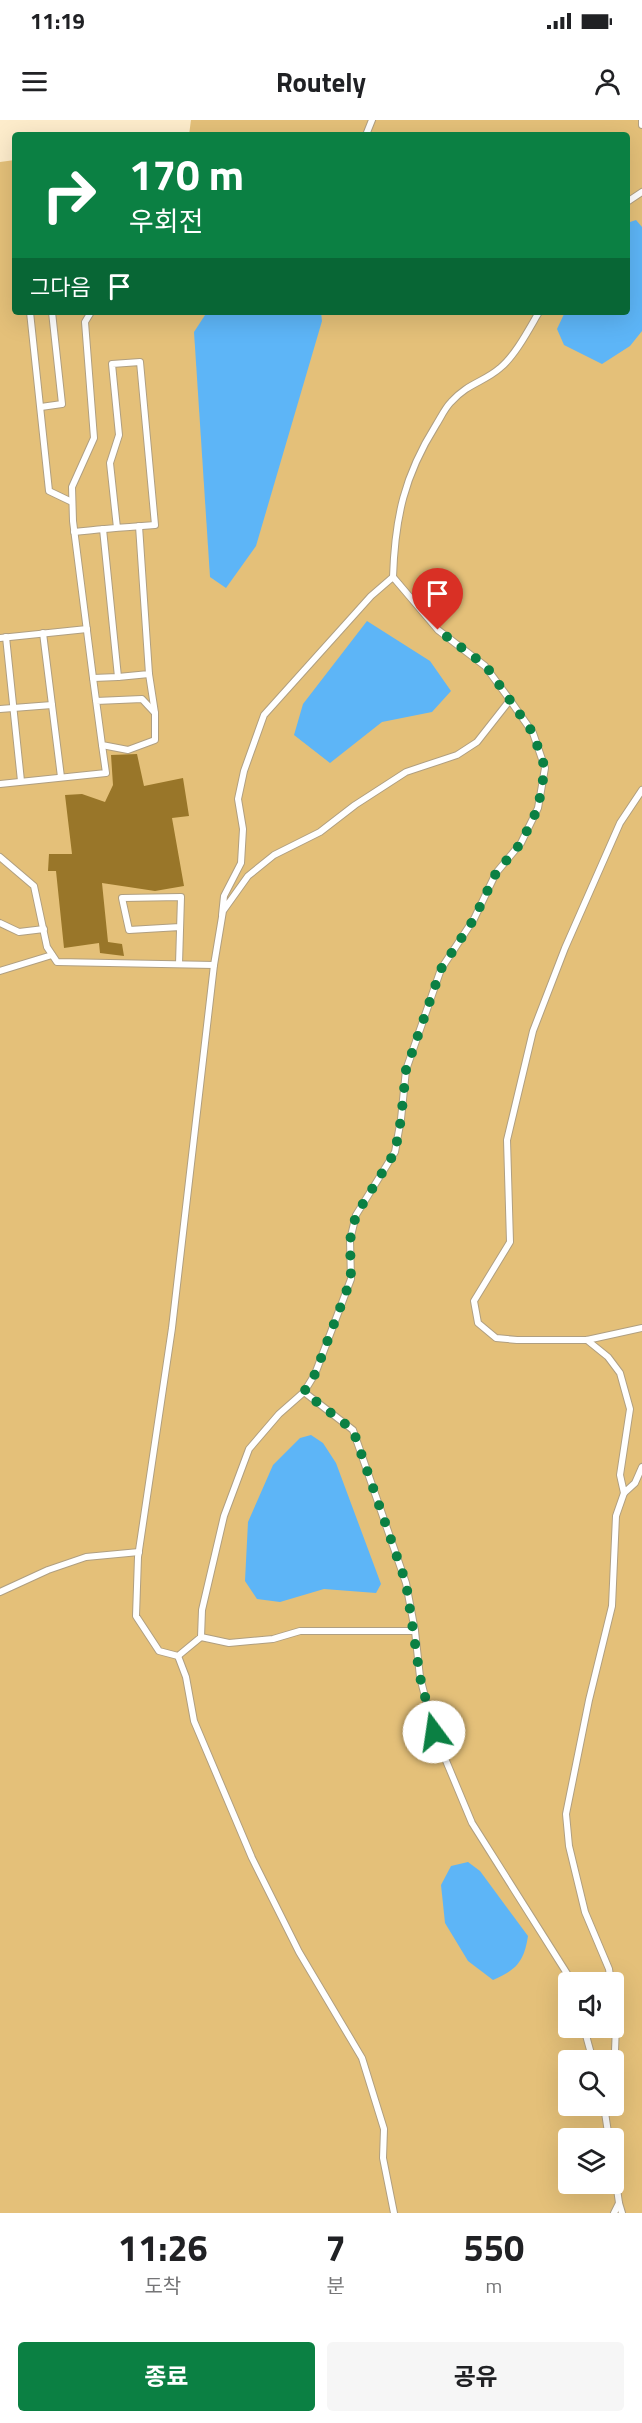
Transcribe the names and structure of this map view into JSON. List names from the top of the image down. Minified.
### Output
{"page":{"status":"11:19","header":"Routely","turn":["170 m","우회전"],"then":"그다음","eta":["11:26","도착","7","분","550","m"],"buttons":["종료","공유"]}}
